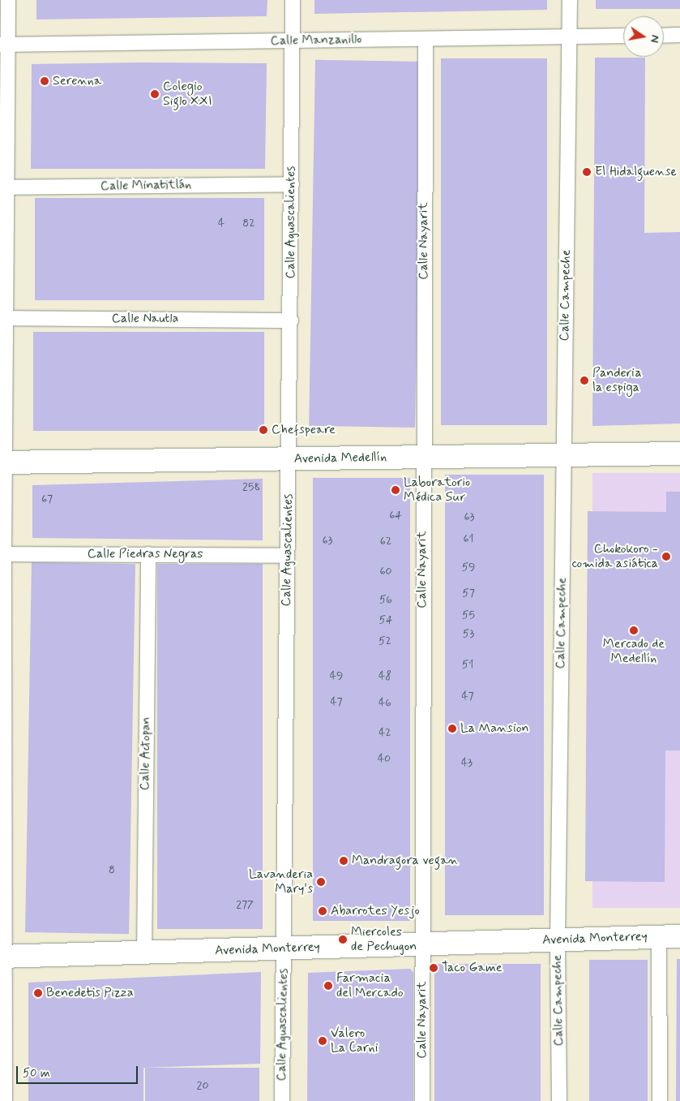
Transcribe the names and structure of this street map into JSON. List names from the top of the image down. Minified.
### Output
{"streets":{"main road":["Avenida Medellín","Avenida Monterrey"],"street":["Calle Manzanillo","Calle Minatitlán","Calle Aguascalientes","Calle Nayarit","Calle Campeche","Calle Nautla","Calle Piedras Negras","Calle Actopan"]},"crossings":[["Calle Manzanillo","Calle Aguascalientes"],["Calle Manzanillo","Calle Nayarit"],["Calle Manzanillo","Calle Campeche"],["Calle Minatitlán","Calle Aguascalientes"],["Calle Aguascalientes","Calle Nautla"],["Calle Aguascalientes","Avenida Medellín"],["Calle Aguascalientes","Calle Piedras Negras"],["Calle Aguascalientes","Avenida Monterrey"],["Calle Nayarit","Avenida Medellín"],["Calle Nayarit","Avenida Monterrey"],["Calle Campeche","Avenida Medellín"],["Calle Campeche","Avenida Monterrey"],["Calle Piedras Negras","Calle Actopan"],["Calle Actopan","Avenida Monterrey"]],"places":["Serenna","Colegio Siglo XXI","El Hidalguense","Panderia la espiga","Chefspeare","Laboratorio Médica Sur","Chokokoro - comida asiática","Mercado de Medellín","La Mansion","Mandragora vegan","Lavanderia Mary's","Abarrotes Yesjo","Miercoles de Pechugon","Taco Game","Farmacia del Mercado","Benedetis Pizza","Valero La Carni"],"house_numbers":["4","82","258","67","64","63","61","63","62","59","60","57","56","55","54","53","52","51","49","48","47","47","46","42","40","43","8","277","20"],"scale_bar":"50 m","north":"right"}
